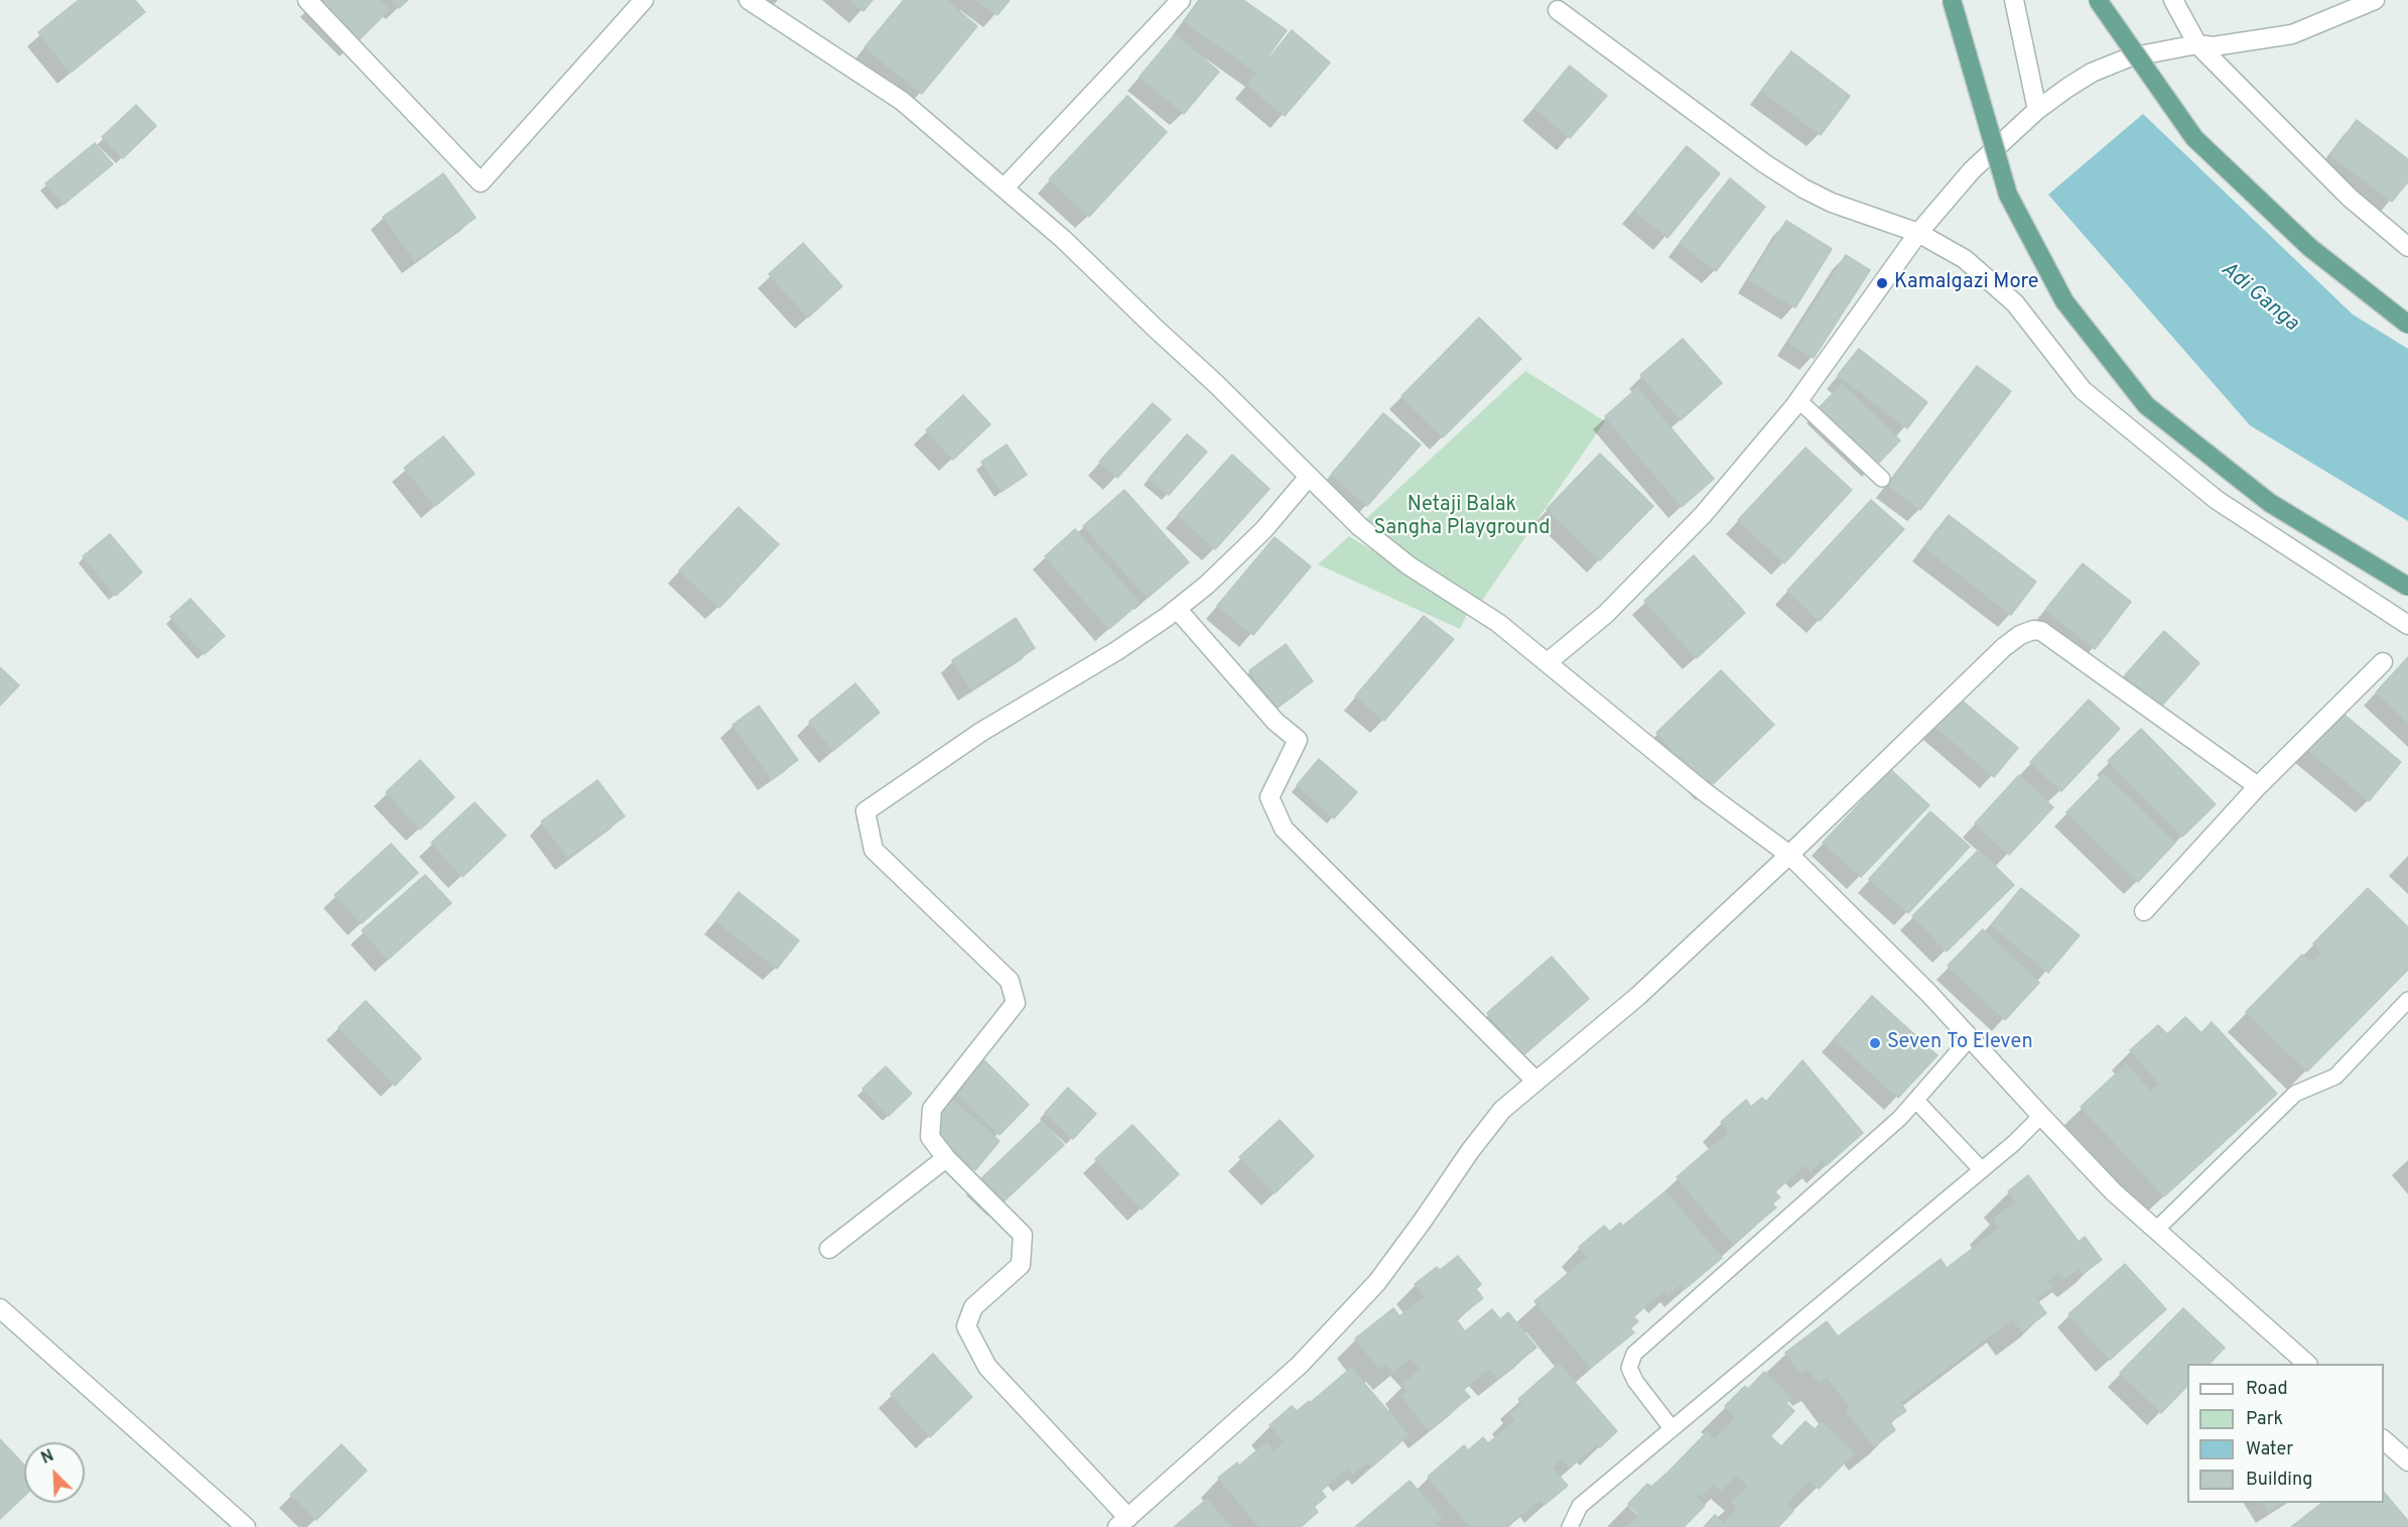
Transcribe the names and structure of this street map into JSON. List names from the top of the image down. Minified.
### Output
{"water":["Adi Ganga"],"parks":["Netaji Balak Sangha Playground"],"places":["Kamalgazi More","Seven To Eleven"],"legend":["Road","Park","Water","Building"],"north":"top left"}
